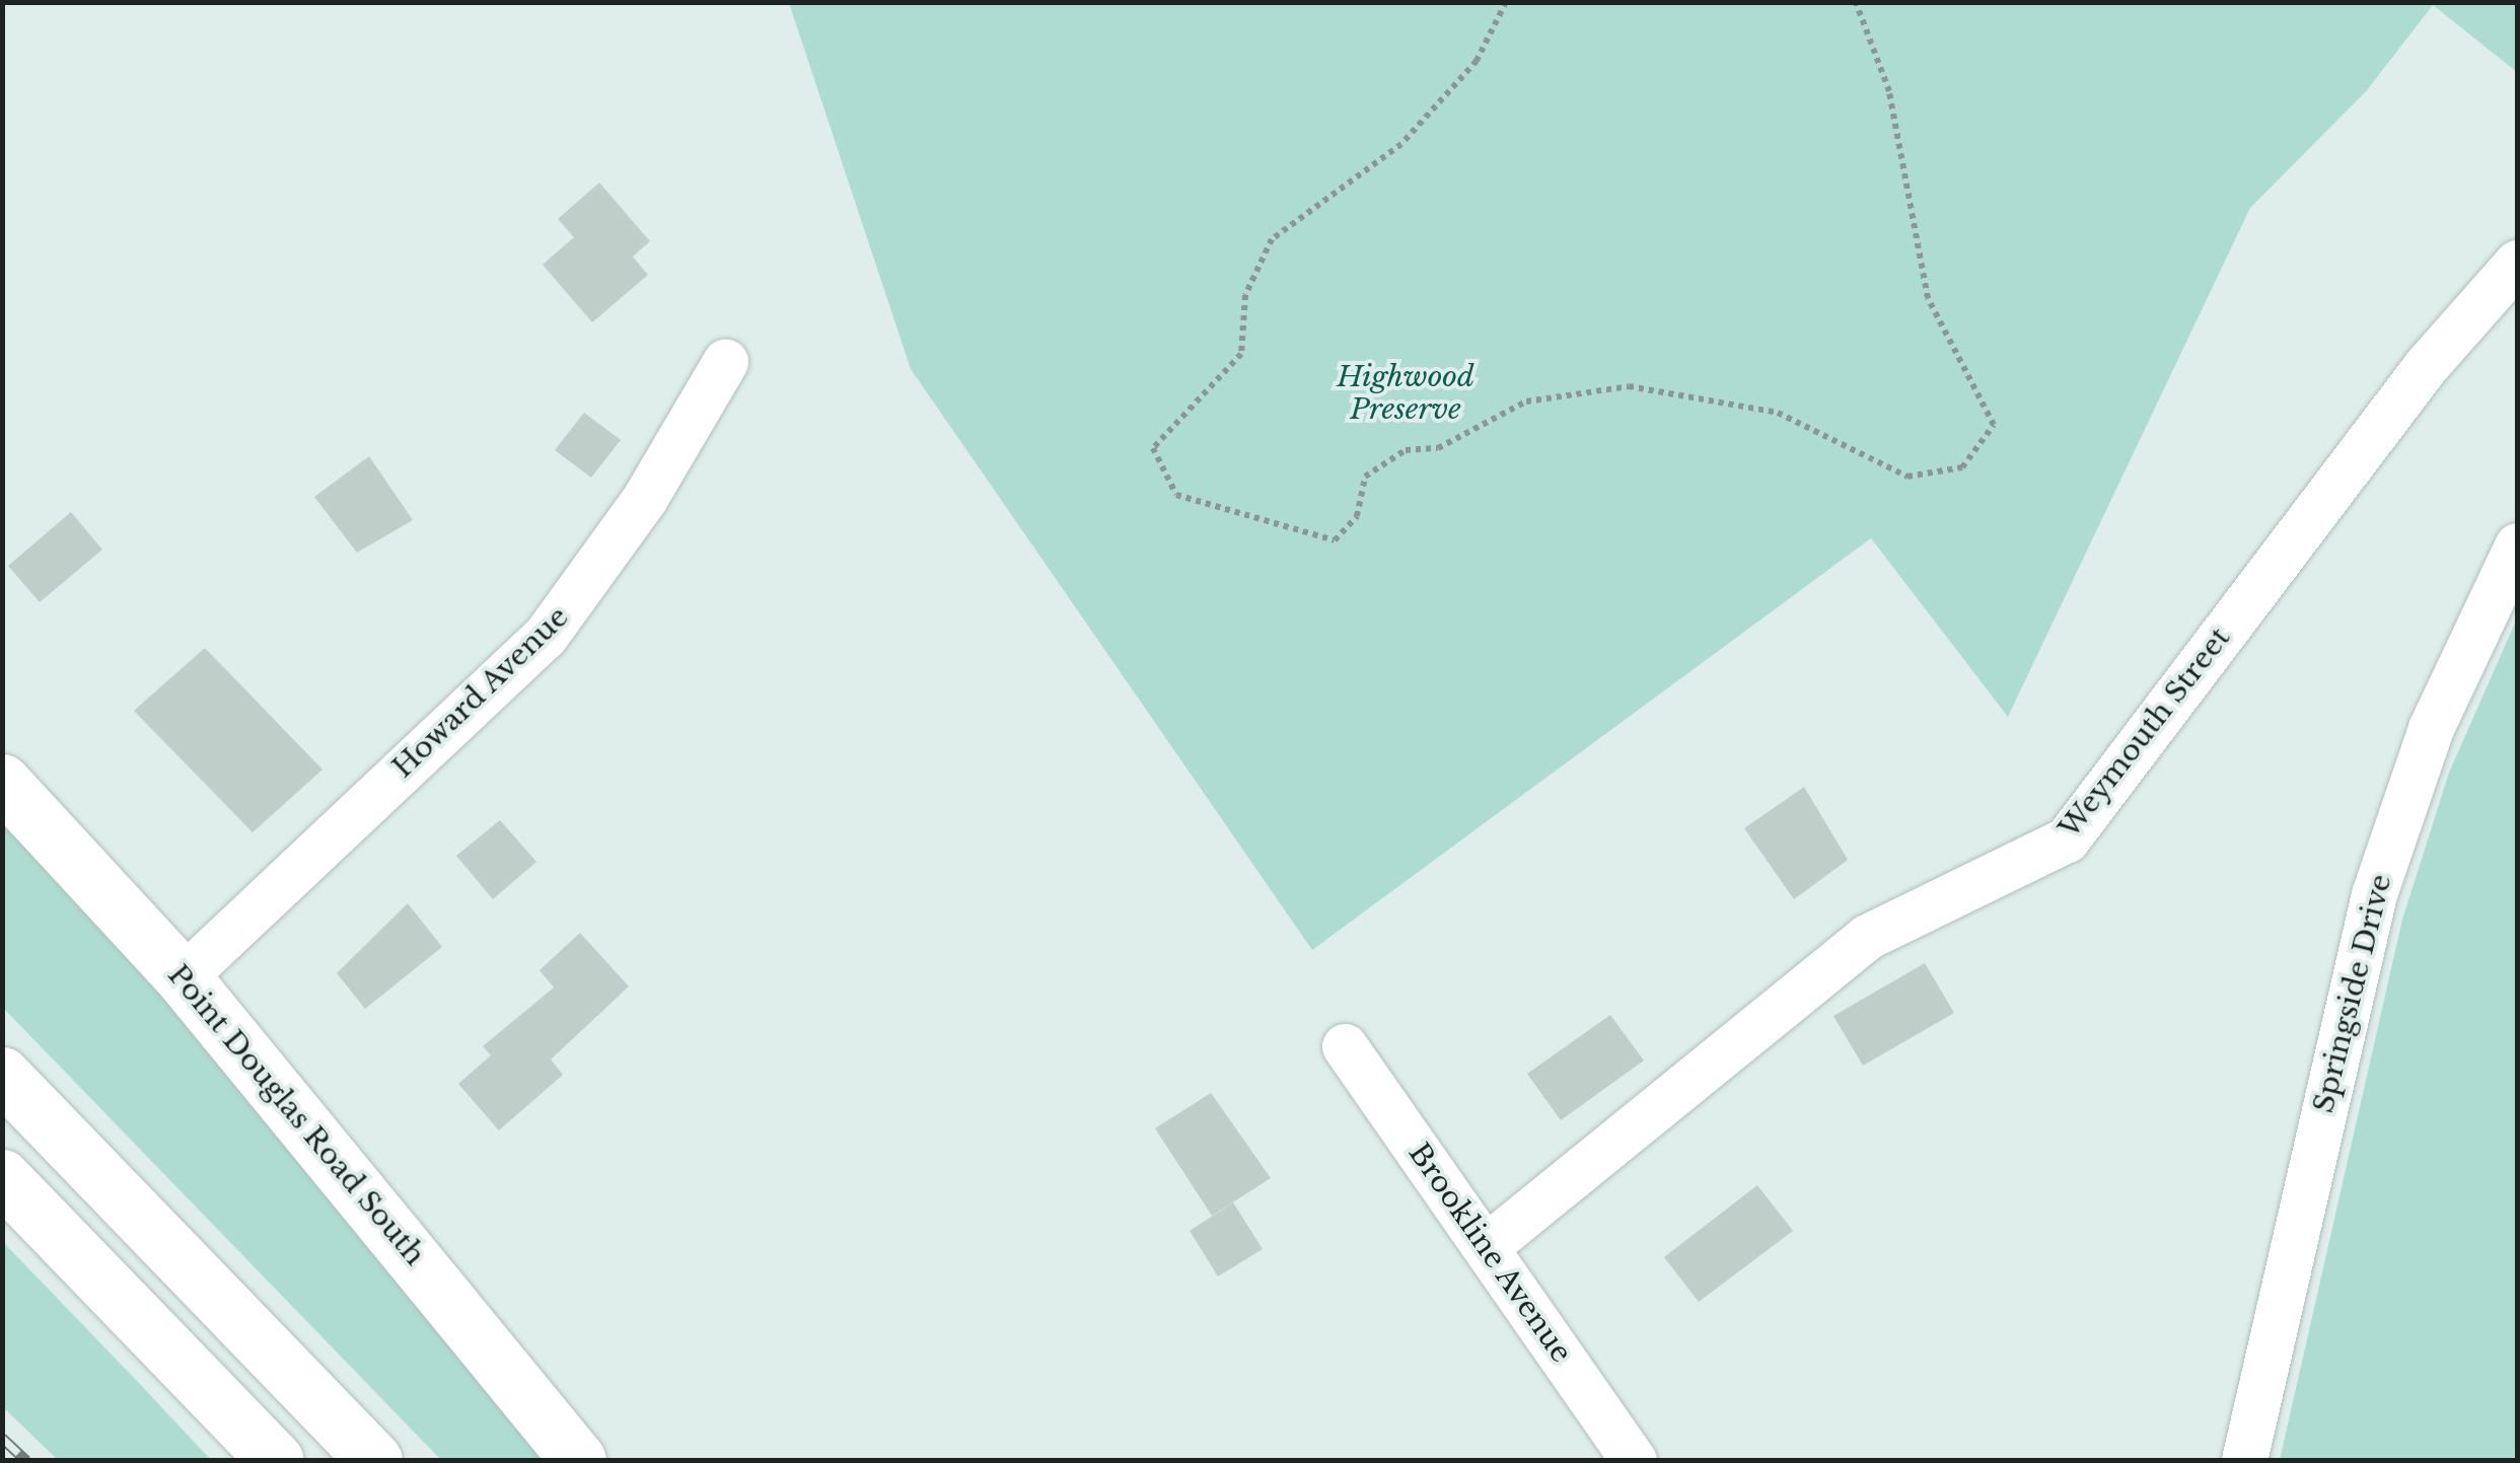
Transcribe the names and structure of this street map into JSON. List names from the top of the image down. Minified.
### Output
{"streets":{"main road":["Point Douglas Road South"],"street":["Howard Avenue","Weymouth Street","Springside Drive","Brookline Avenue"]},"crossings":[["Howard Avenue","Point Douglas Road South"],["Weymouth Street","Brookline Avenue"]],"parks":["Highwood Preserve"]}
